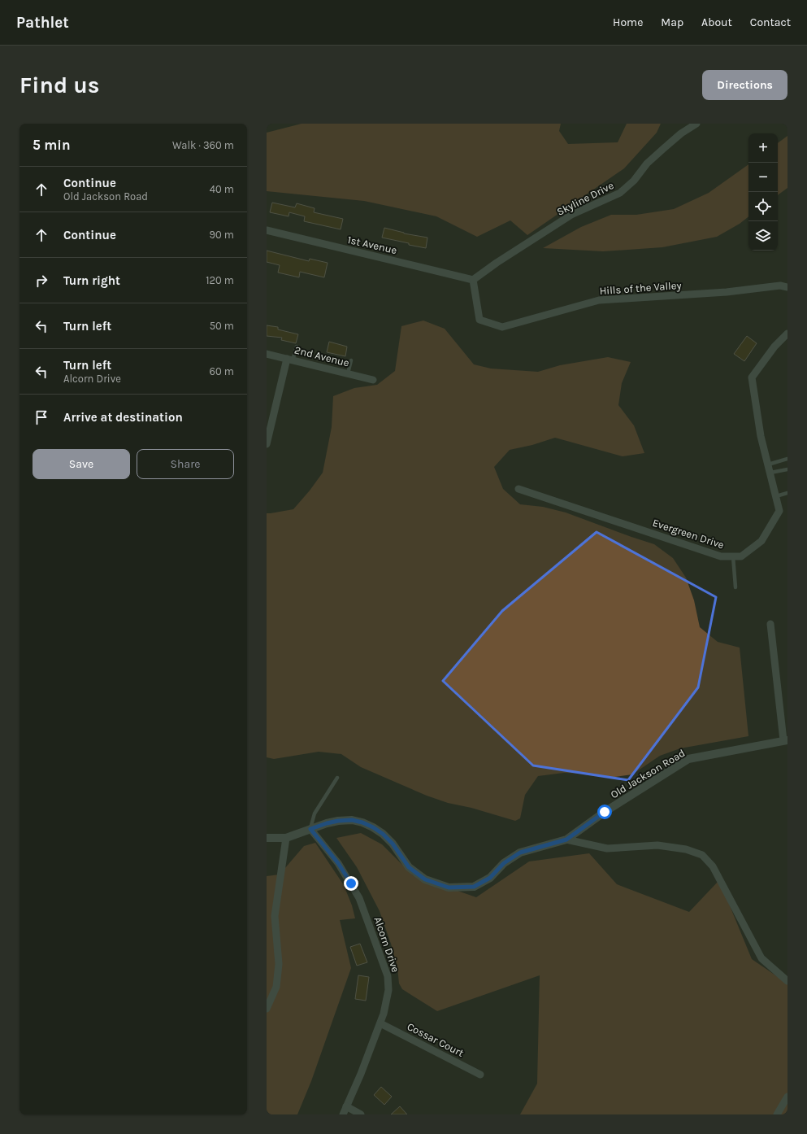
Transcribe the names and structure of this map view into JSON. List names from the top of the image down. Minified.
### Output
{"streets":{"street":["Skyline Drive","1st Avenue","Hills of the Valley","2nd Avenue","Evergreen Drive","Old Jackson Road","Alcorn Drive","Cossar Court"]},"crossings":[["Skyline Drive","1st Avenue"],["Skyline Drive","Hills of the Valley"],["1st Avenue","Hills of the Valley"],["Alcorn Drive","Cossar Court"]],"page":{"header":"Pathlet","nav":["Home","Map","About","Contact"],"buttons":["Directions",["Save","Share"]],"title":"Find us","heading":["5 min","Walk · 360 m"],"map_buttons":["+","−"],"list":[["Continue","Old Jackson Road","40 m"],["Continue","90 m"],["Turn right","120 m"],["Turn left","50 m"],["Turn left","Alcorn Drive","60 m"],"Arrive at destination"]}}
